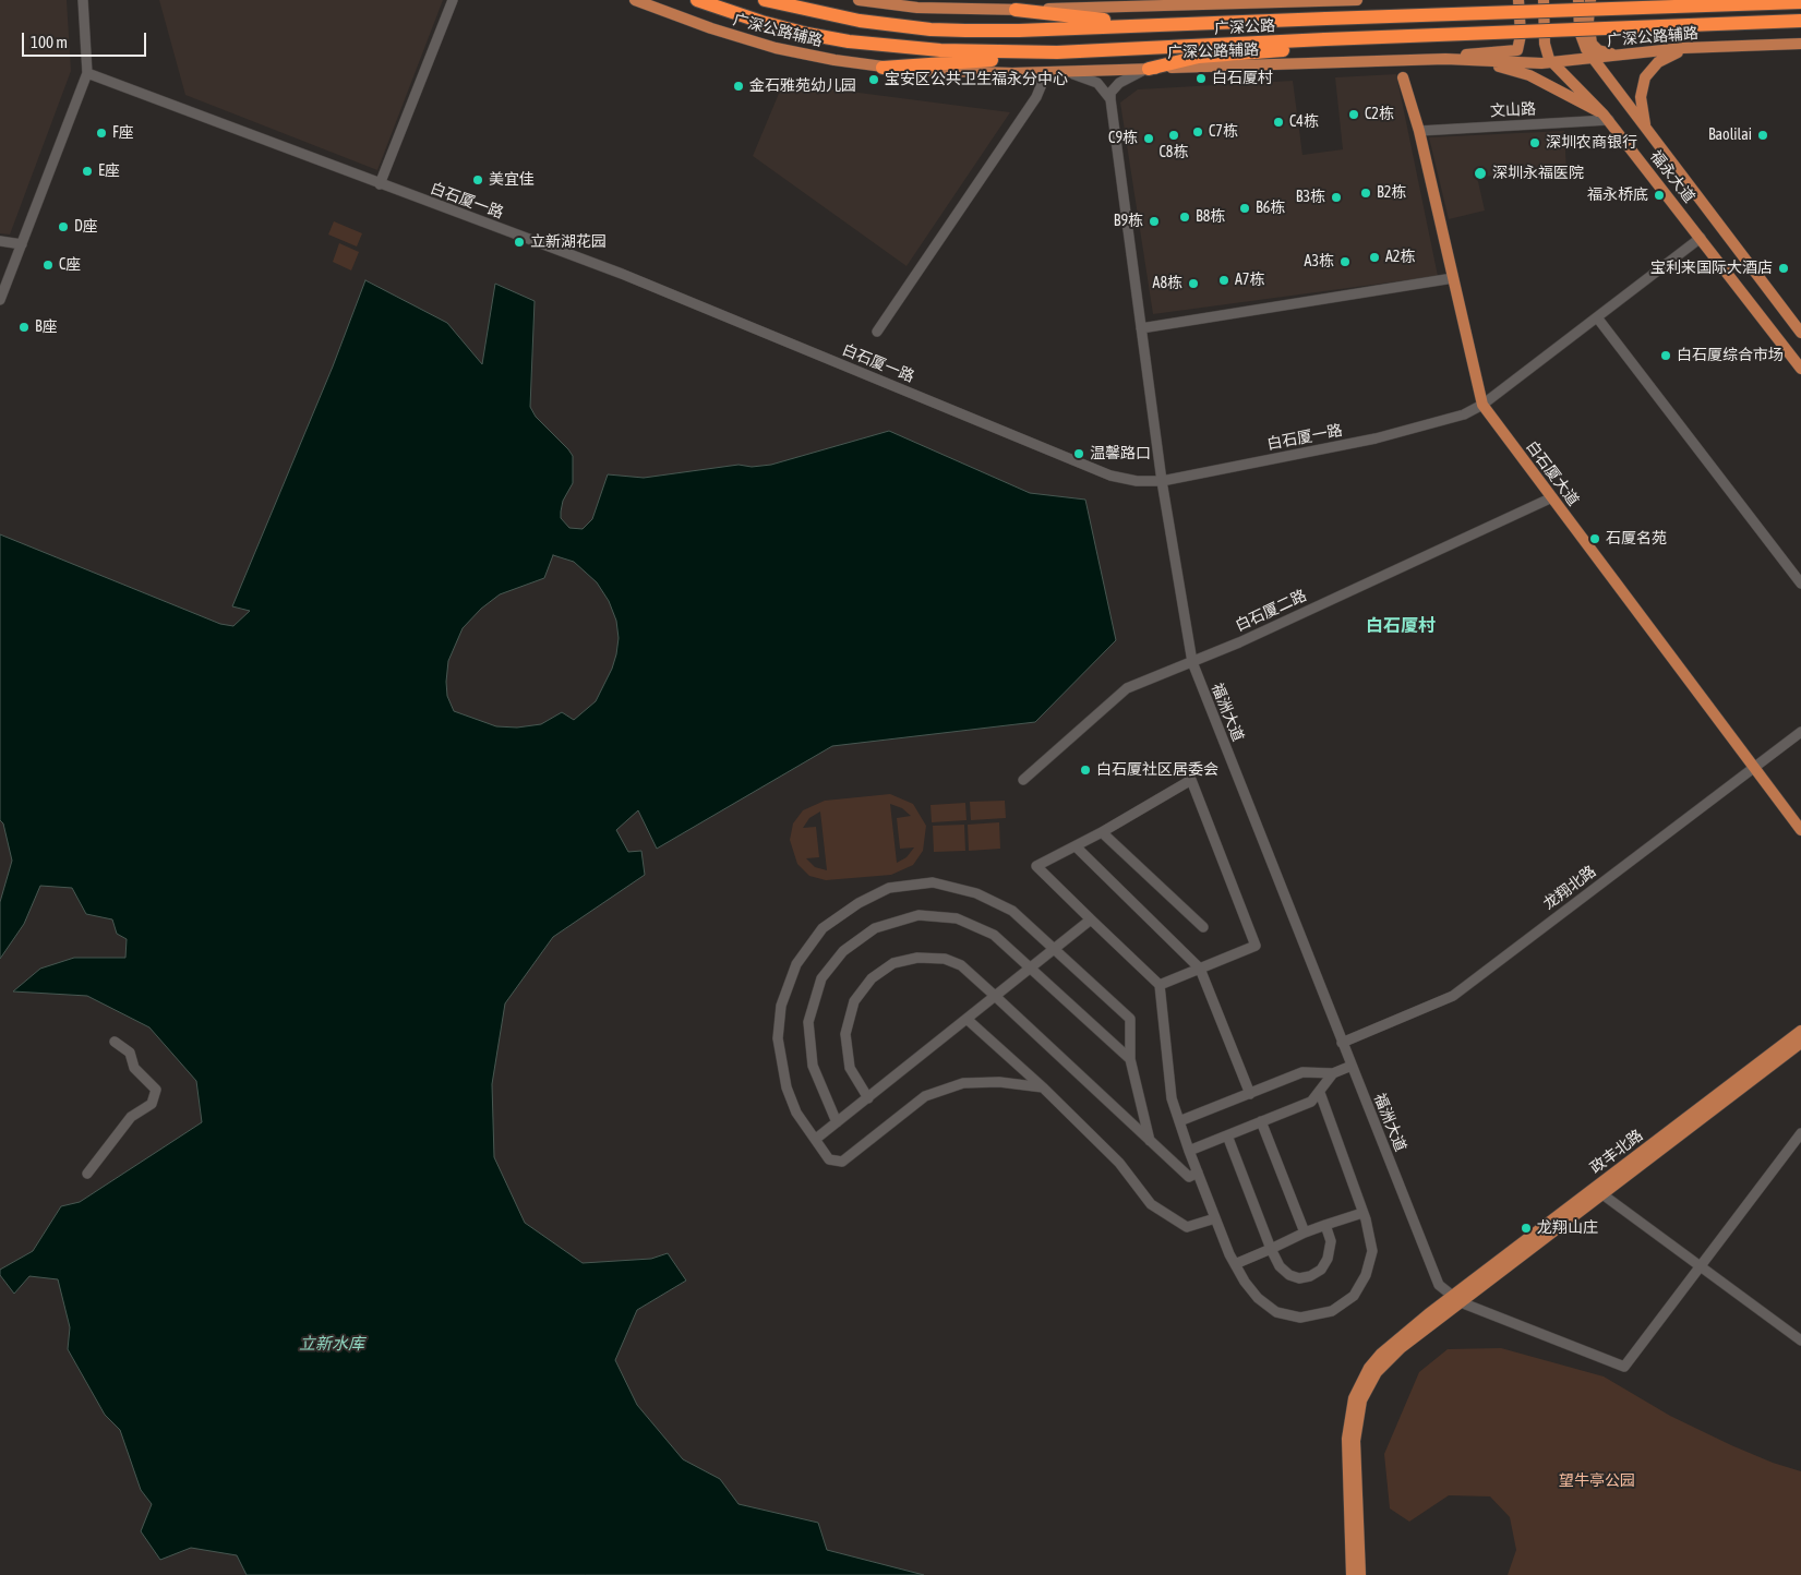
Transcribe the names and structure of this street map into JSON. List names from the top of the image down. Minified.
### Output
{"streets":{"highway":["广深公路"],"main road":["广深公路辅路","福永大道","白石厦大道","政丰北路"],"street":["文山路","白石厦一路","白石厦二路","福洲大道","龙翔北路"]},"crossings":[["广深公路辅路","福永大道"],["文山路","福永大道"],["文山路","白石厦大道"],["福永大道","白石厦一路"],["白石厦一路","白石厦大道"],["白石厦一路","福洲大道"],["白石厦大道","白石厦二路"],["白石厦大道","龙翔北路"],["白石厦二路","福洲大道"],["福洲大道","龙翔北路"],["福洲大道","政丰北路"]],"districts":["白石厦村"],"water":["立新水库"],"parks":["望牛亭公园"],"places":["白石厦村","宝安区公共卫生福永分中心","金石雅苑幼儿园","C2栋","C4栋","C7栋","F座","C8栋","Baolilai","C9栋","深圳农商银行","E座","深圳永福医院","美宜佳","B2栋","福永桥底","B3栋","B6栋","B8栋","B9栋","D座","立新湖花园","A2栋","A3栋","C座","宝利来国际大酒店","A7栋","A8栋","B座","白石厦综合市场","温馨路口","石厦名苑","白石厦社区居委会","龙翔山庄"],"scale_bar":"100 m"}
